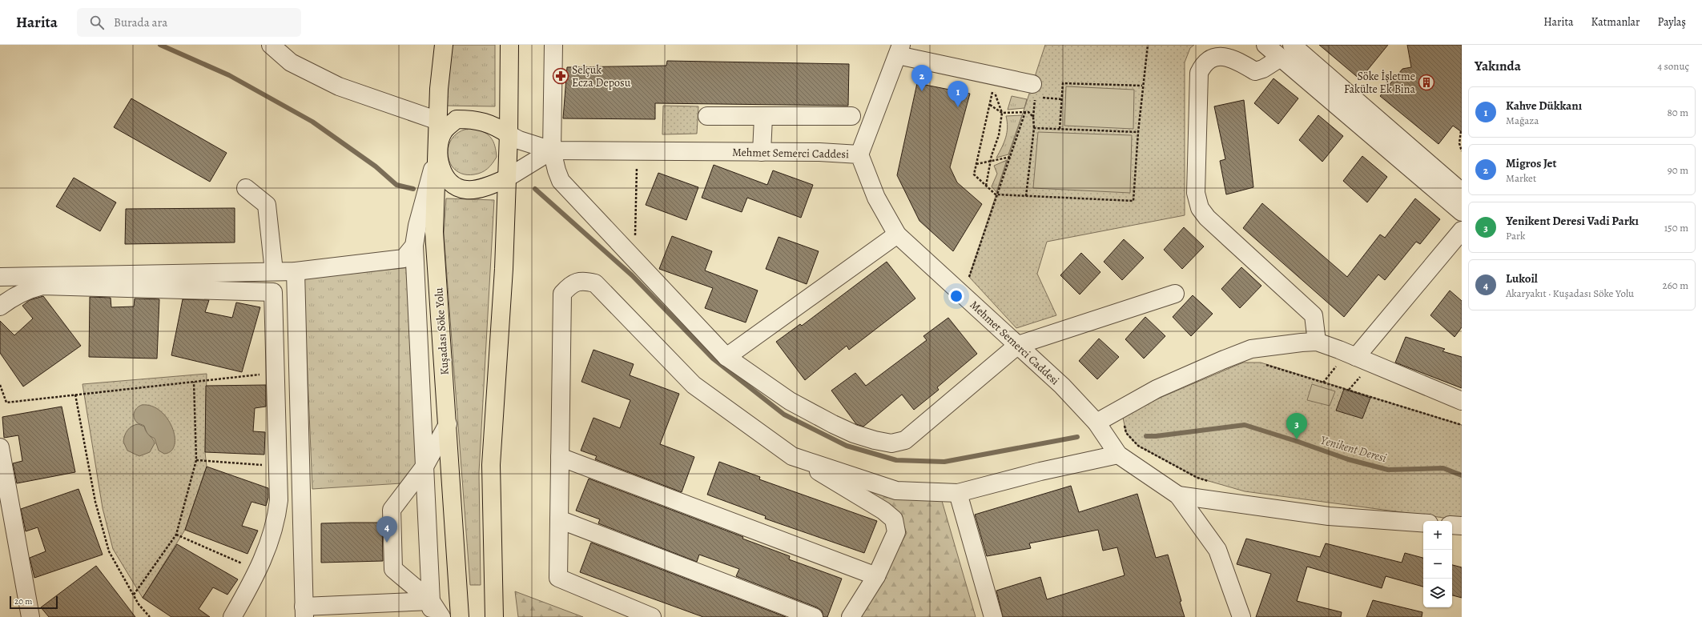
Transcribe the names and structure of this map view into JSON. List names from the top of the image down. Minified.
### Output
{"streets":{"highway":["Kuşadası Söke Yolu"],"street":["Mehmet Semerci Caddesi"]},"crossings":[["Mehmet Semerci Caddesi","Kuşadası Söke Yolu"]],"water":["Yenikent Deresi"],"places":{"pharmacy":["Selçuk Ecza Deposu"],"building":["Söke İşletme Fakülte Ek Bina"]},"scale_bar":"20 m","page":{"header":"Harita","search":"Burada ara","nav":["Harita","Katmanlar","Paylaş"],"heading":["Yakında","4 sonuç"],"pins":["2","1","3","4"],"list":[{"mark":"1","name":"Kahve Dükkanı","note":"Mağaza","value":"80 m"},{"mark":"2","name":"Migros Jet","note":"Market","value":"90 m"},{"mark":"3","name":"Yenikent Deresi Vadi Parkı","note":"Park","value":"150 m"},{"mark":"4","name":"Lukoil","note":"Akaryakıt · Kuşadası Söke Yolu","value":"260 m"}],"map_buttons":["+","−"],"scale":"20 m"}}
